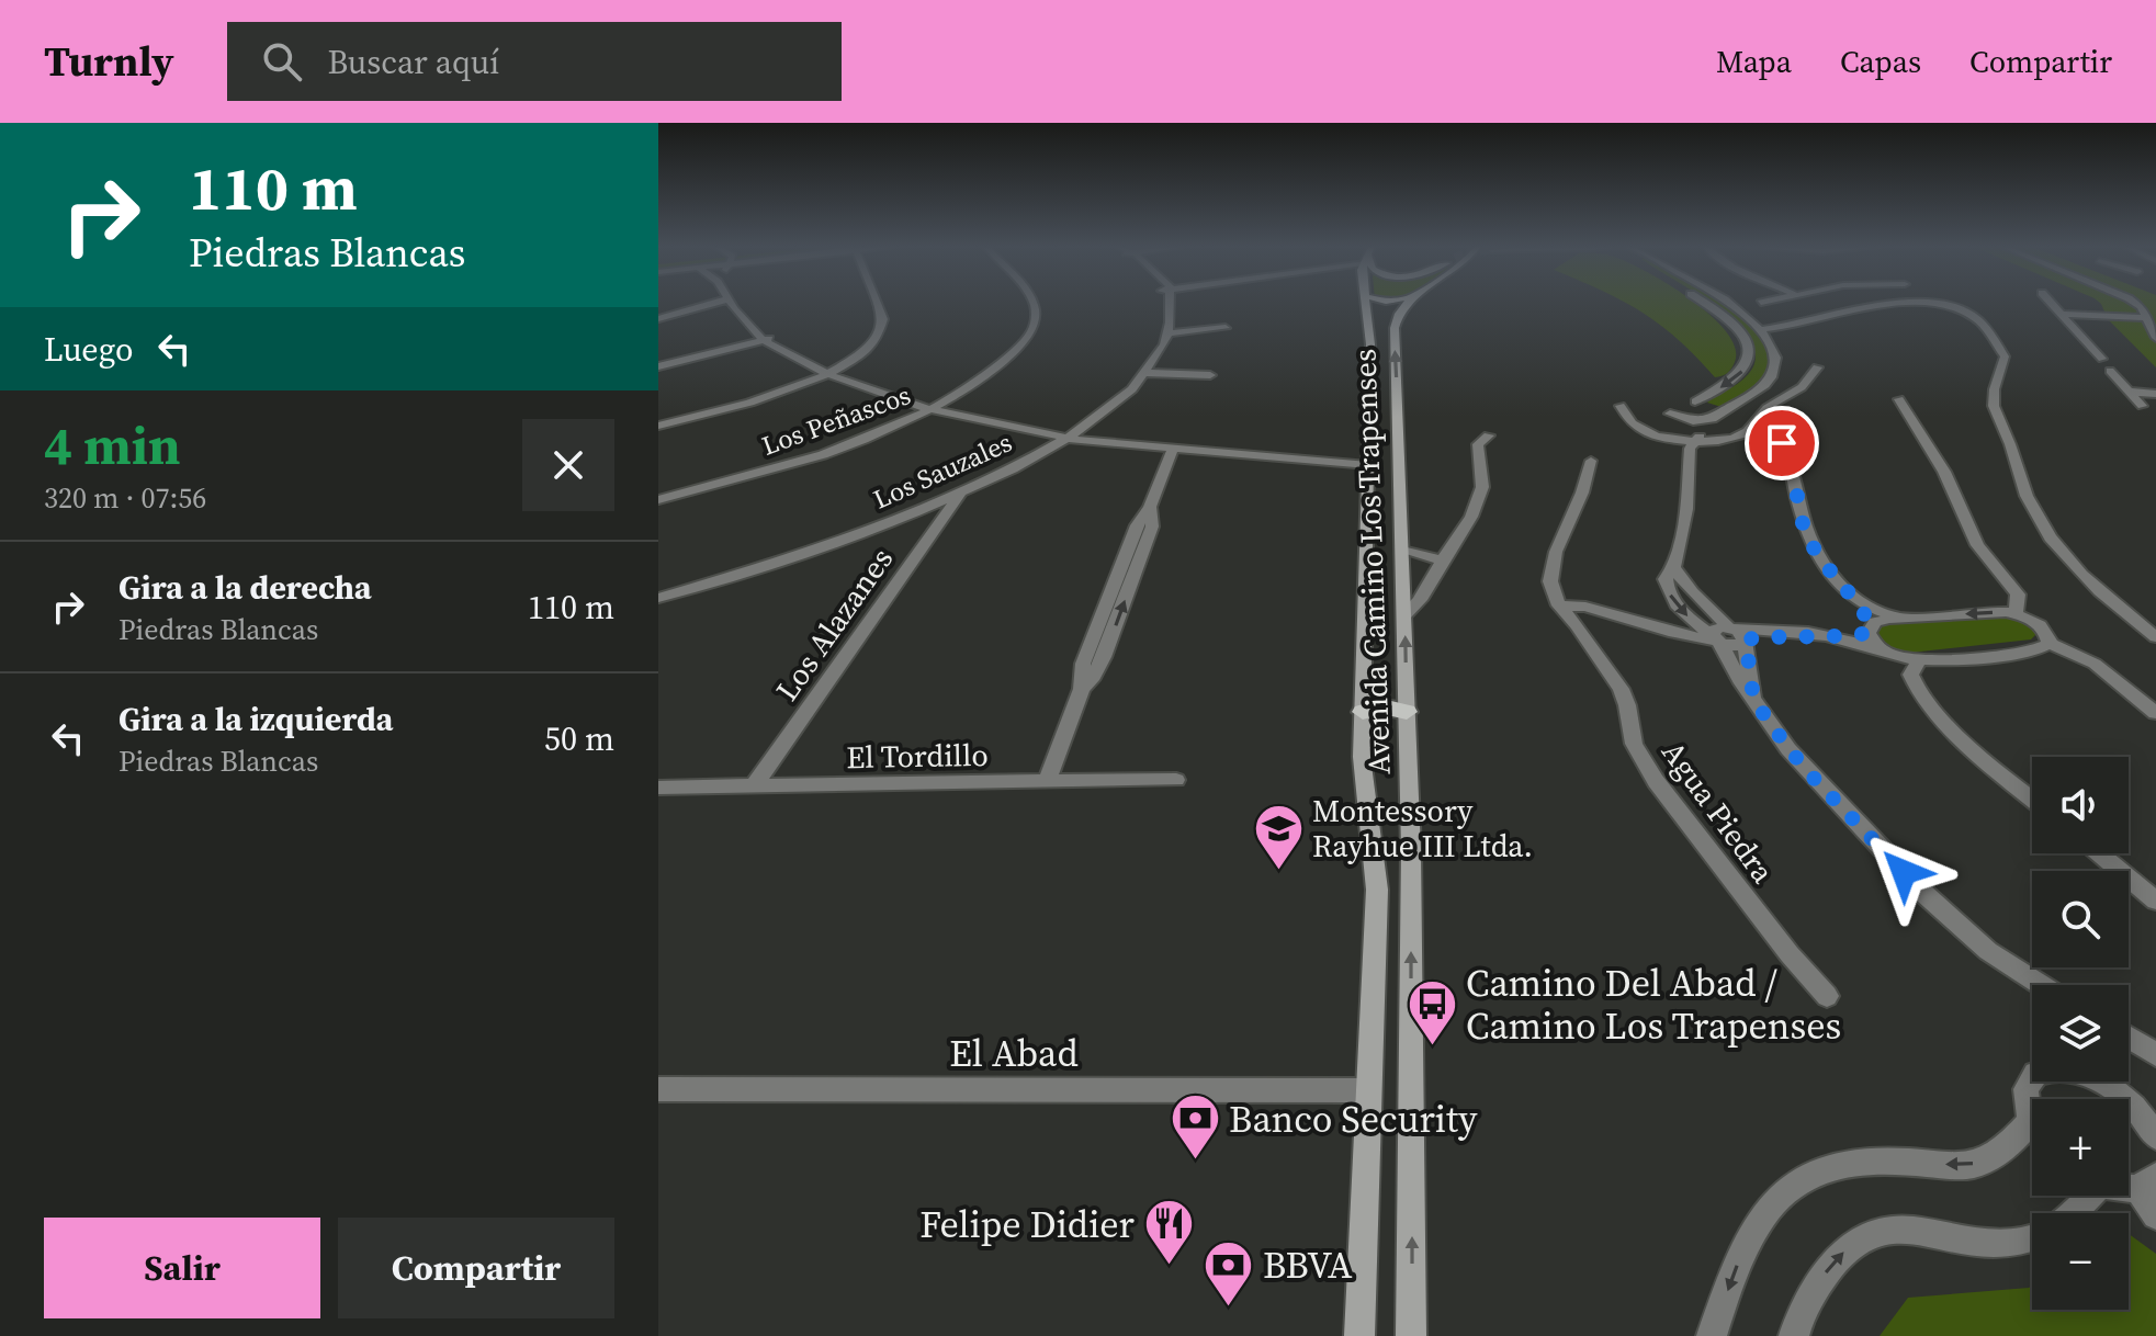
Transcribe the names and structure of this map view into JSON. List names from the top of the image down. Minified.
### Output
{"streets":{"main road":["Avenida Camino Los Trapenses"],"street":["Los Peñascos","Los Sauzales","Los Alazanes","El Tordillo","Agua Piedra","El Abad"]},"crossings":[["Los Sauzales","Los Alazanes"],["Avenida Camino Los Trapenses","El Abad"],["Los Alazanes","El Tordillo"]],"places":{"school or university":["Montessory Rayhue III Ltda."],"bus stop":["Camino Del Abad / Camino Los Trapenses"],"bank":["Banco Security","BBVA"],"restaurant":["Felipe Didier"]},"page":{"header":"Turnly","search":"Buscar aquí","nav":["Mapa","Capas","Compartir"],"turn":["110 m","Piedras Blancas"],"then":"Luego","heading":["4 min","320 m · 07:56"],"list":[{"name":"Gira a la derecha","note":"Piedras Blancas","value":"110 m"},{"name":"Gira a la izquierda","note":"Piedras Blancas","value":"50 m"}],"map_buttons":["+","−"],"buttons":["Salir","Compartir"]}}
